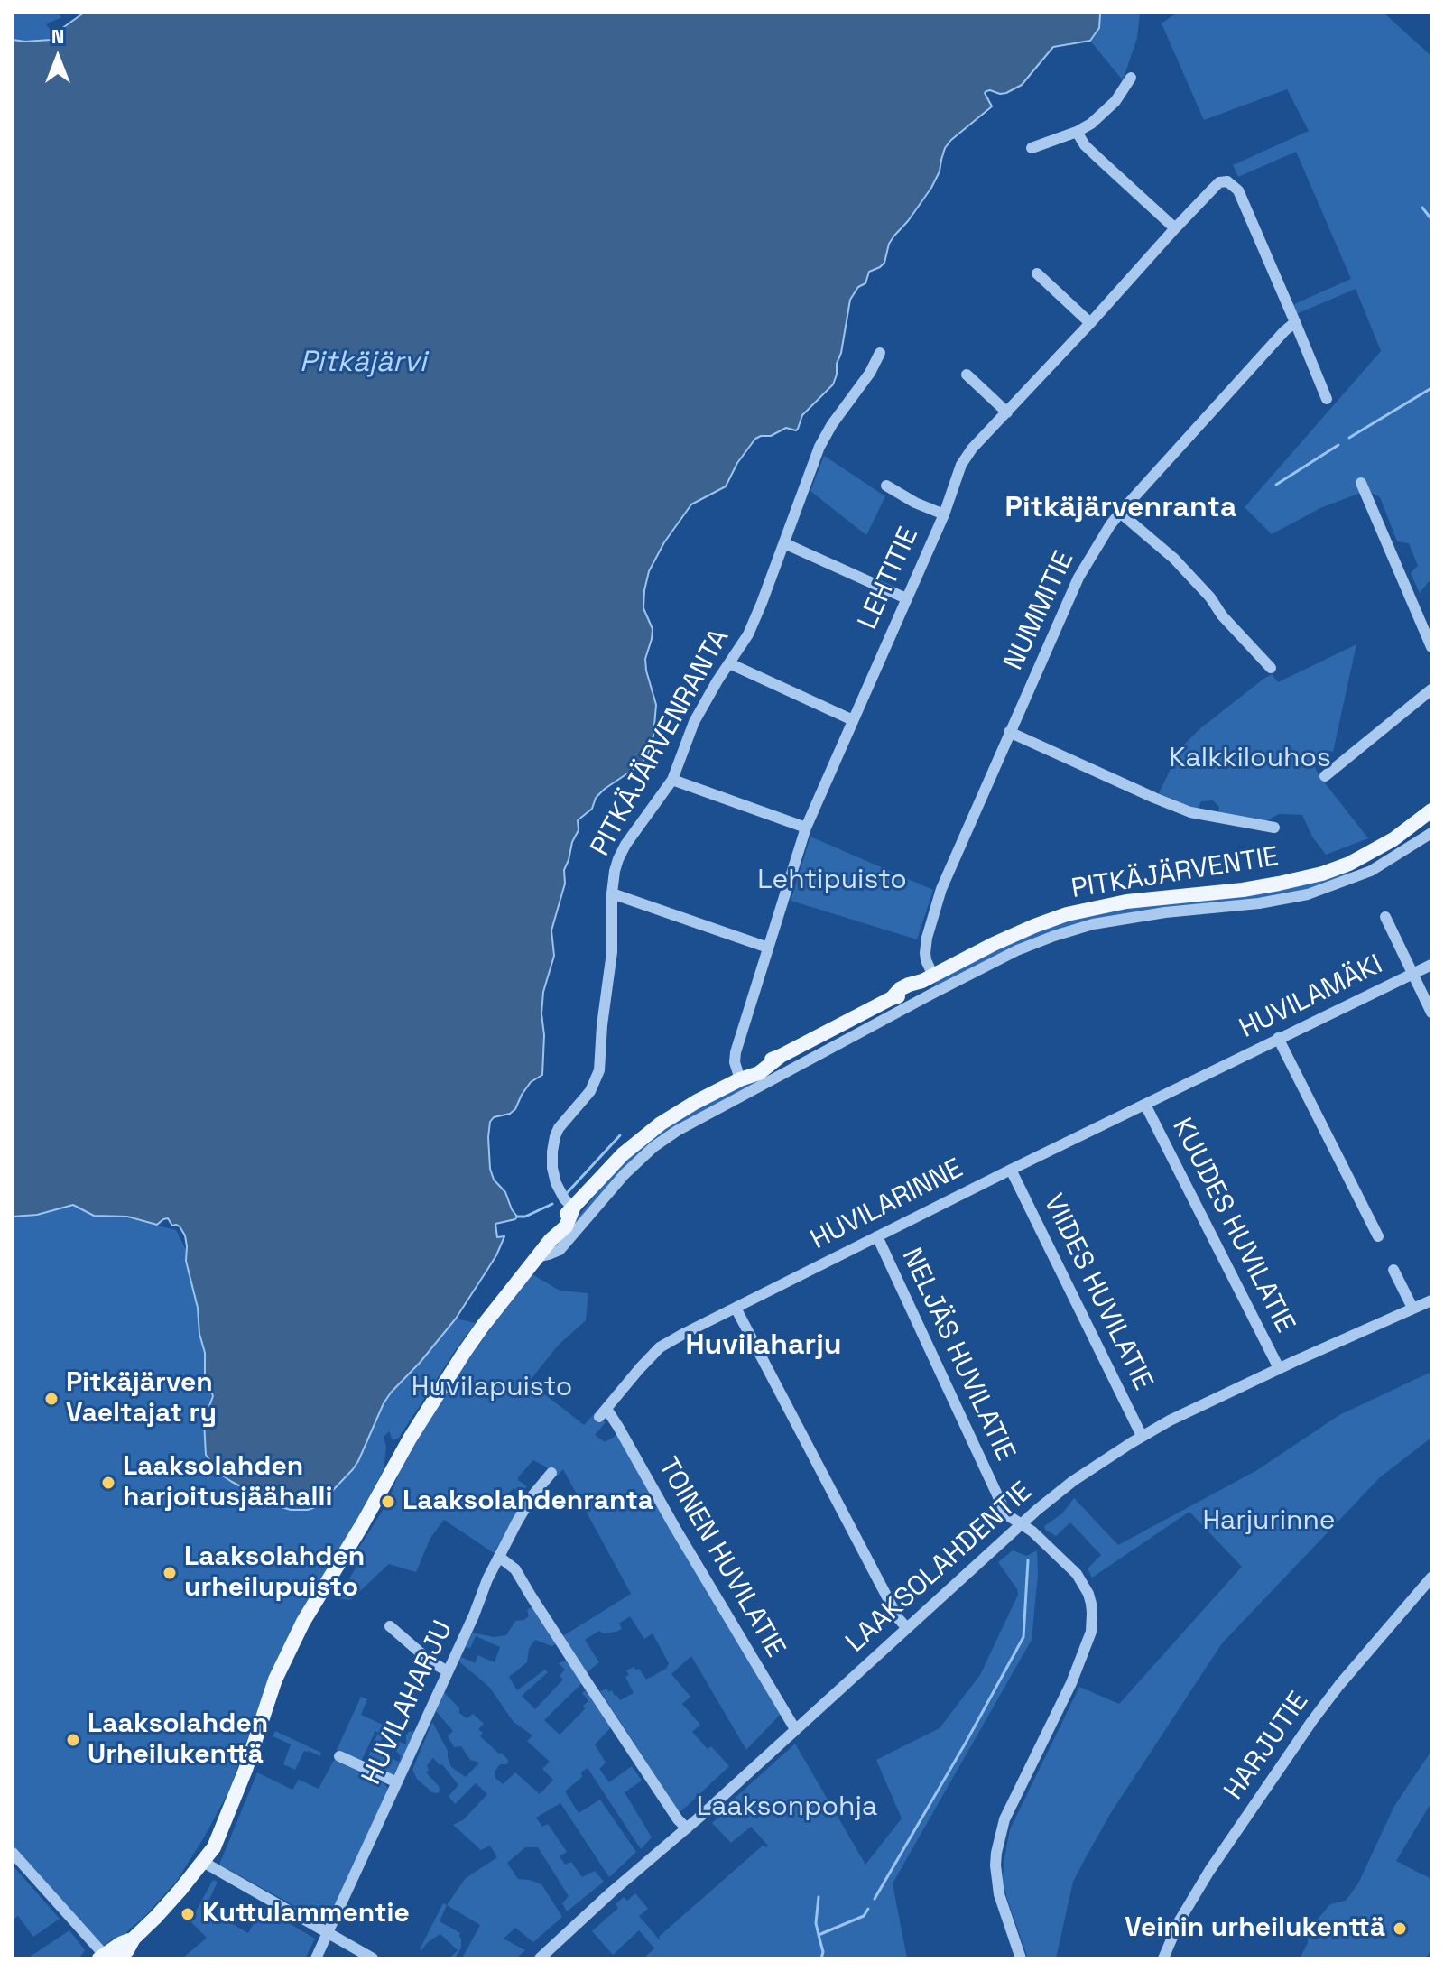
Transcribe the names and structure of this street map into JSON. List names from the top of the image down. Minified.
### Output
{"streets":{"main road":["PITKÄJÄRVENTIE"],"street":["LEHTITIE","NUMMITIE","PITKÄJÄRVENRANTA","HUVILAMÄKI","HUVILARINNE","KUUDES HUVILATIE","VIIDES HUVILATIE","NELJÄS HUVILATIE","TOINEN HUVILATIE","LAAKSOLAHDENTIE","HUVILAHARJU","HARJUTIE"]},"crossings":[["LEHTITIE","NUMMITIE"],["LEHTITIE","PITKÄJÄRVENTIE"],["NUMMITIE","PITKÄJÄRVENTIE"],["PITKÄJÄRVENRANTA","PITKÄJÄRVENTIE"],["HUVILAMÄKI","HUVILARINNE"],["HUVILARINNE","KUUDES HUVILATIE"],["HUVILARINNE","VIIDES HUVILATIE"],["HUVILARINNE","NELJÄS HUVILATIE"],["HUVILARINNE","TOINEN HUVILATIE"],["KUUDES HUVILATIE","LAAKSOLAHDENTIE"],["VIIDES HUVILATIE","LAAKSOLAHDENTIE"],["NELJÄS HUVILATIE","LAAKSOLAHDENTIE"],["TOINEN HUVILATIE","LAAKSOLAHDENTIE"]],"districts":["Pitkäjärvenranta","Huvilaharju"],"water":["Pitkäjärvi"],"parks":["Kalkkilouhos","Lehtipuisto","Huvilapuisto","Harjurinne","Laaksonpohja"],"places":["Pitkäjärven Vaeltajat ry","Laaksolahden harjoitusjäähalli","Laaksolahdenranta","Laaksolahden urheilupuisto","Laaksolahden Urheilukenttä","Kuttulammentie","Veinin urheilukenttä"],"north":"top"}
